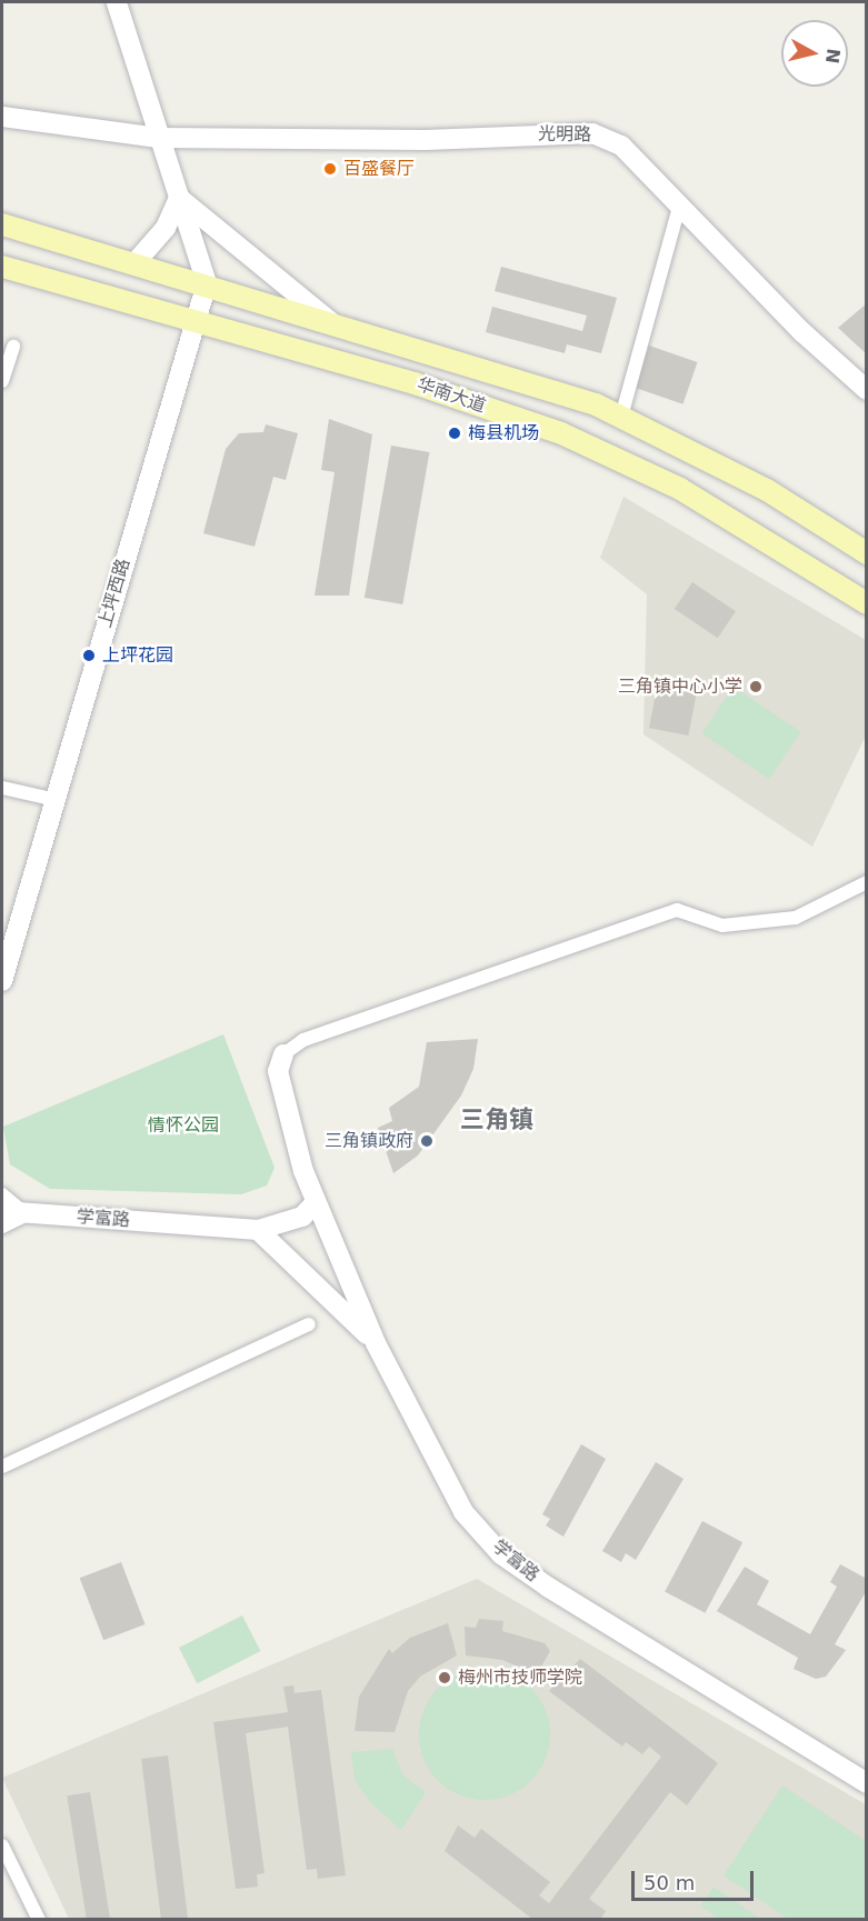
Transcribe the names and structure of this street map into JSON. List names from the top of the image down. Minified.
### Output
{"streets":{"main road":["华南大道"],"street":["光明路","上坪西路","学富路"]},"crossings":[["华南大道","上坪西路"]],"districts":["三角镇"],"parks":["情怀公园"],"places":["百盛餐厅","梅县机场","上坪花园","三角镇中心小学","三角镇政府","梅州市技师学院"],"scale_bar":"50 m","north":"right"}
